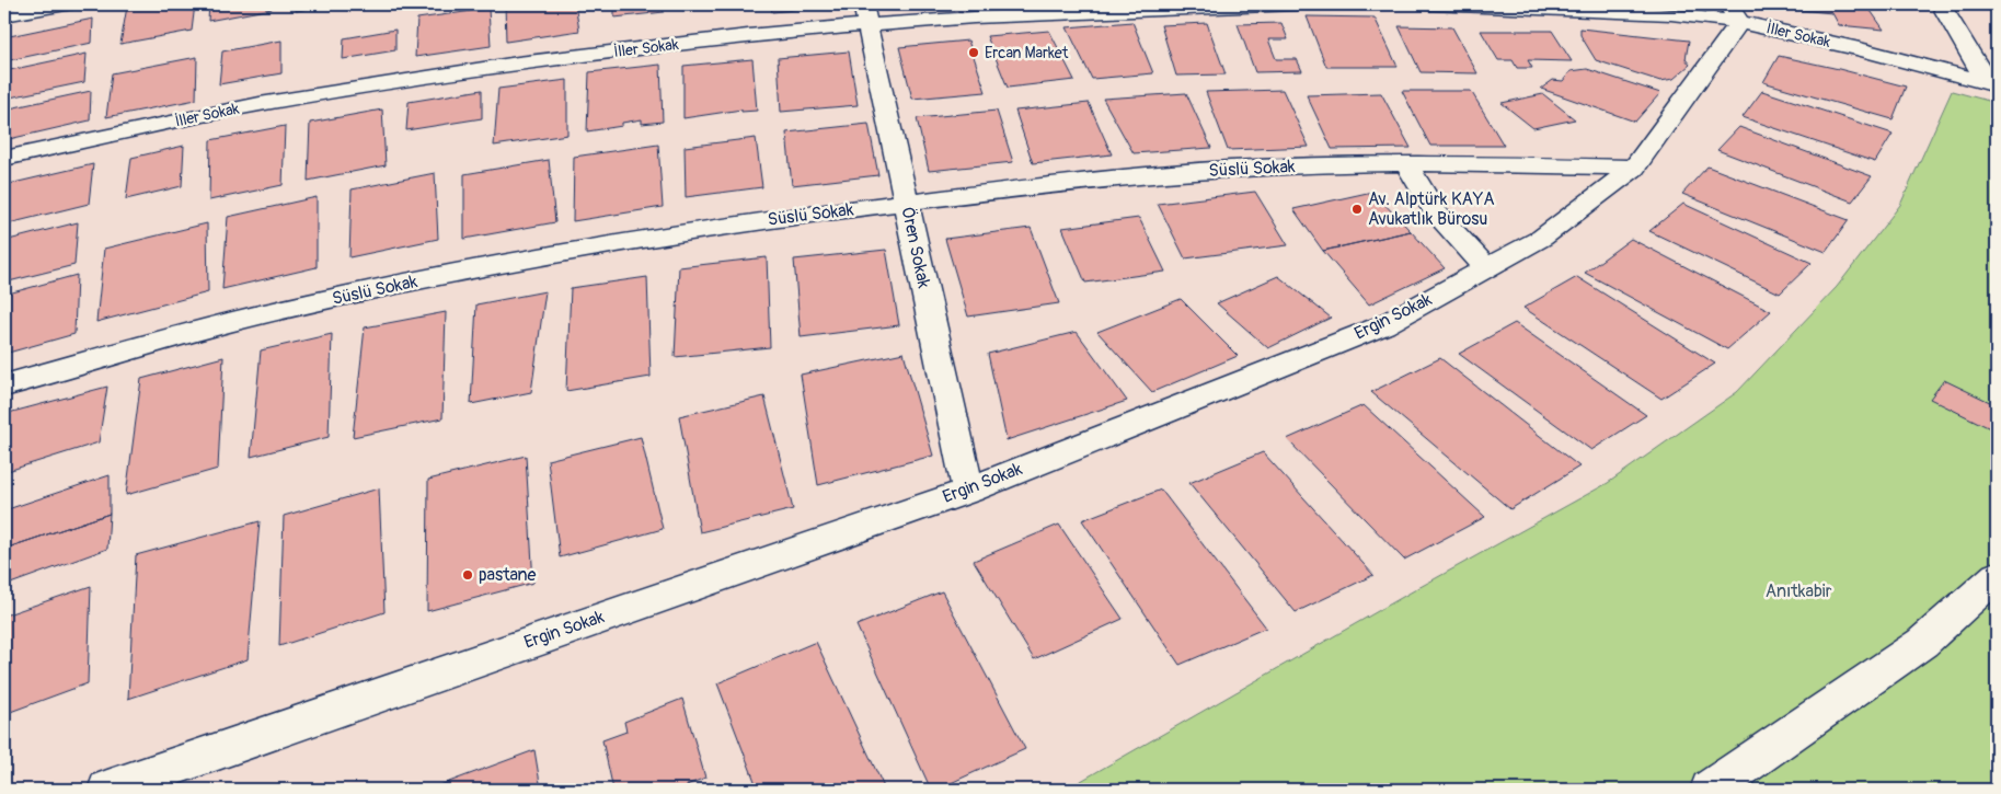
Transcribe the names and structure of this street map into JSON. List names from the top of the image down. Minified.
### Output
{"streets":{"street":["İller Sokak","Süslü Sokak","Ören Sokak","Ergin Sokak"]},"crossings":[["İller Sokak","Ören Sokak"],["İller Sokak","Ergin Sokak"],["Süslü Sokak","Ören Sokak"],["Süslü Sokak","Ergin Sokak"],["Ören Sokak","Ergin Sokak"]],"parks":["Anıtkabir"],"places":["Ercan Market","Av. Alptürk KAYA Avukatlık Bürosu","pastane"]}
